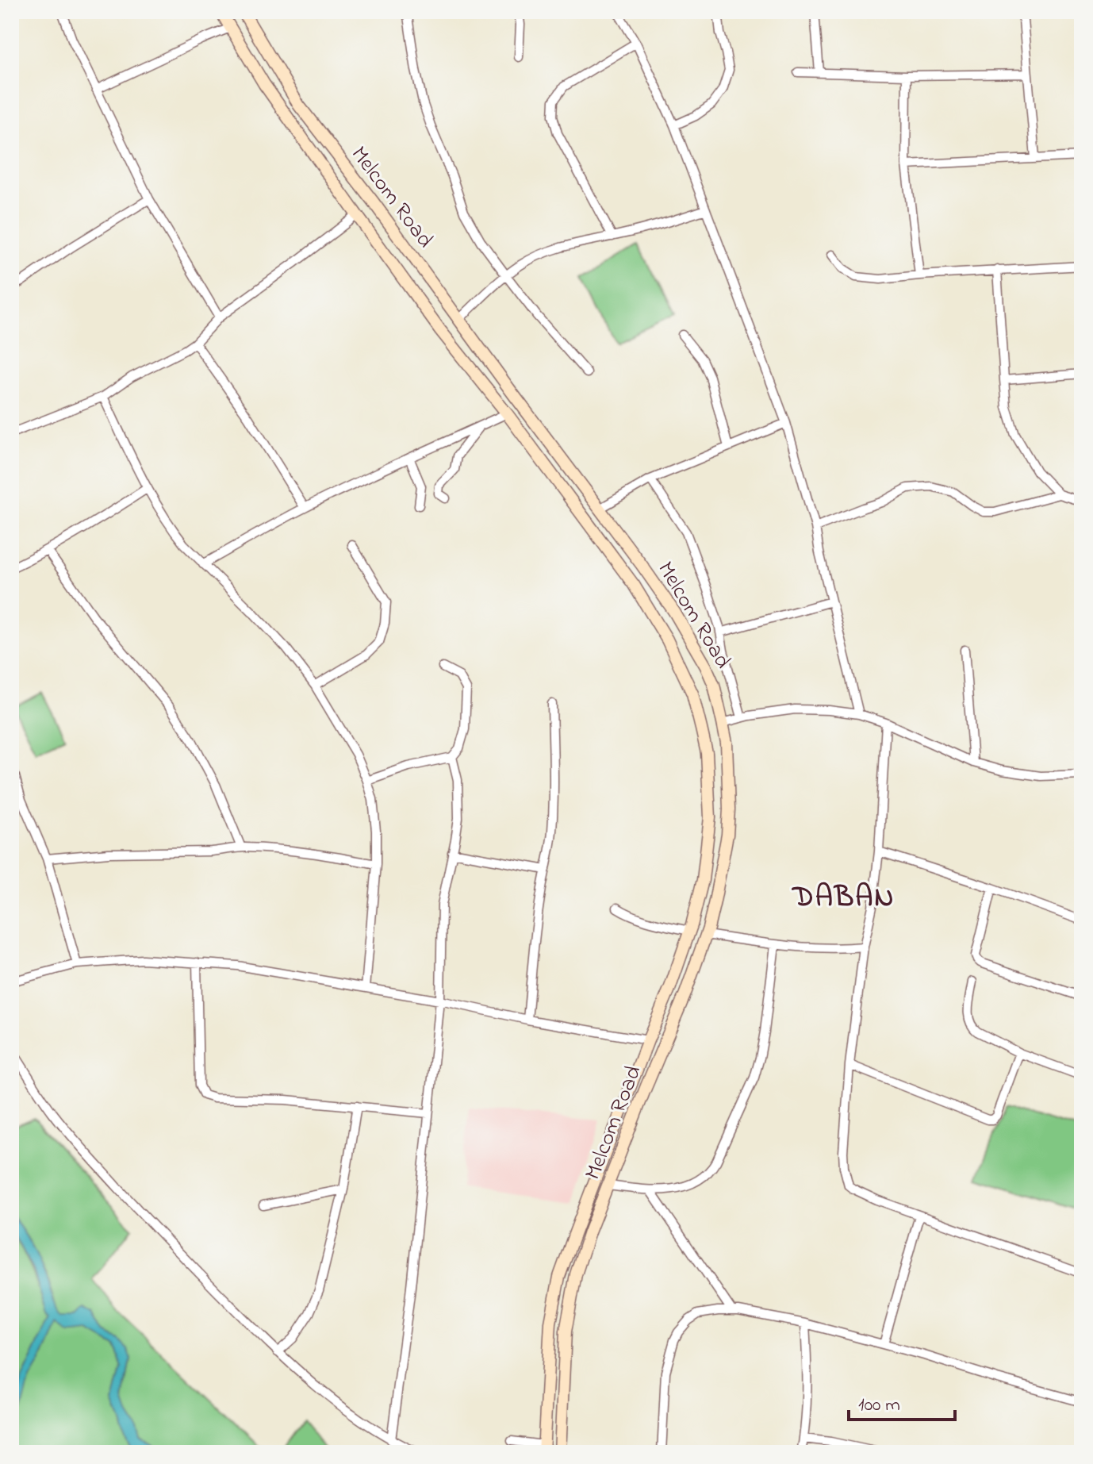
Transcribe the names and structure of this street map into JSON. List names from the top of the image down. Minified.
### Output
{"streets":{"main road":["Melcom Road"]},"districts":["DABAN"],"scale_bar":"100 m"}
